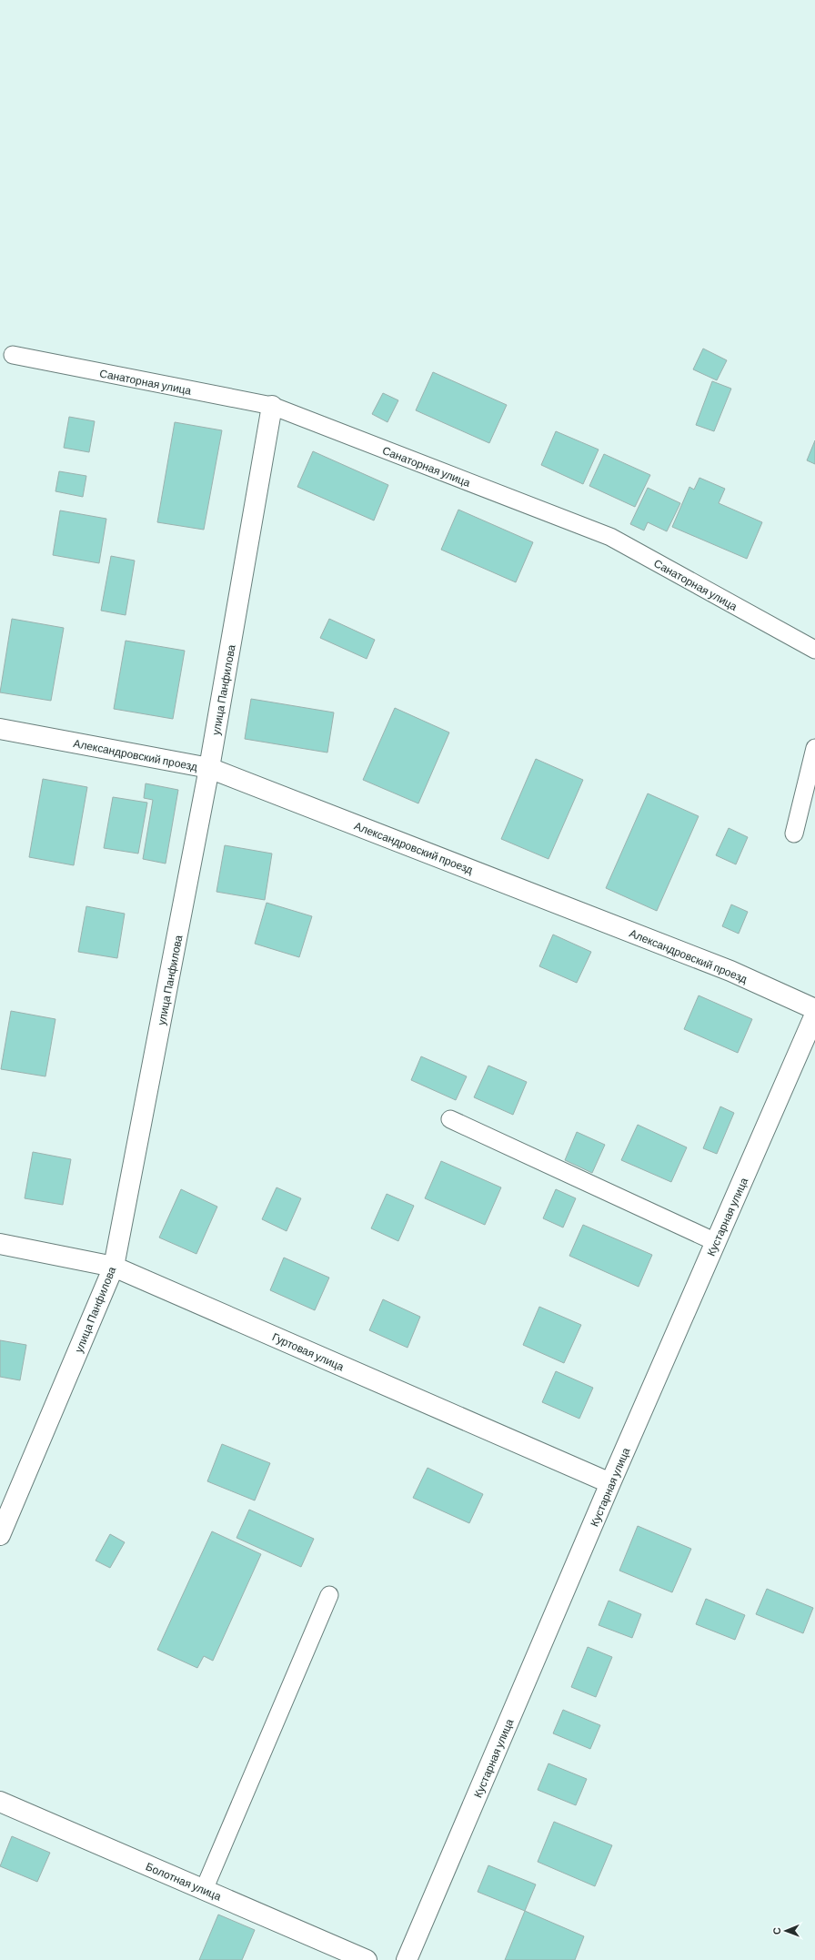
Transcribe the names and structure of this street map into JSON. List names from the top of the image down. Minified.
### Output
{"streets":{"street":["улица Панфилова","Александровский проезд","Кустарная улица","Гуртовая улица","Болотная улица"],"lane":["Санаторная улица"]},"crossings":[["Санаторная улица","улица Панфилова"],["улица Панфилова","Александровский проезд"],["улица Панфилова","Гуртовая улица"],["Кустарная улица","Гуртовая улица"]],"north":"left"}
